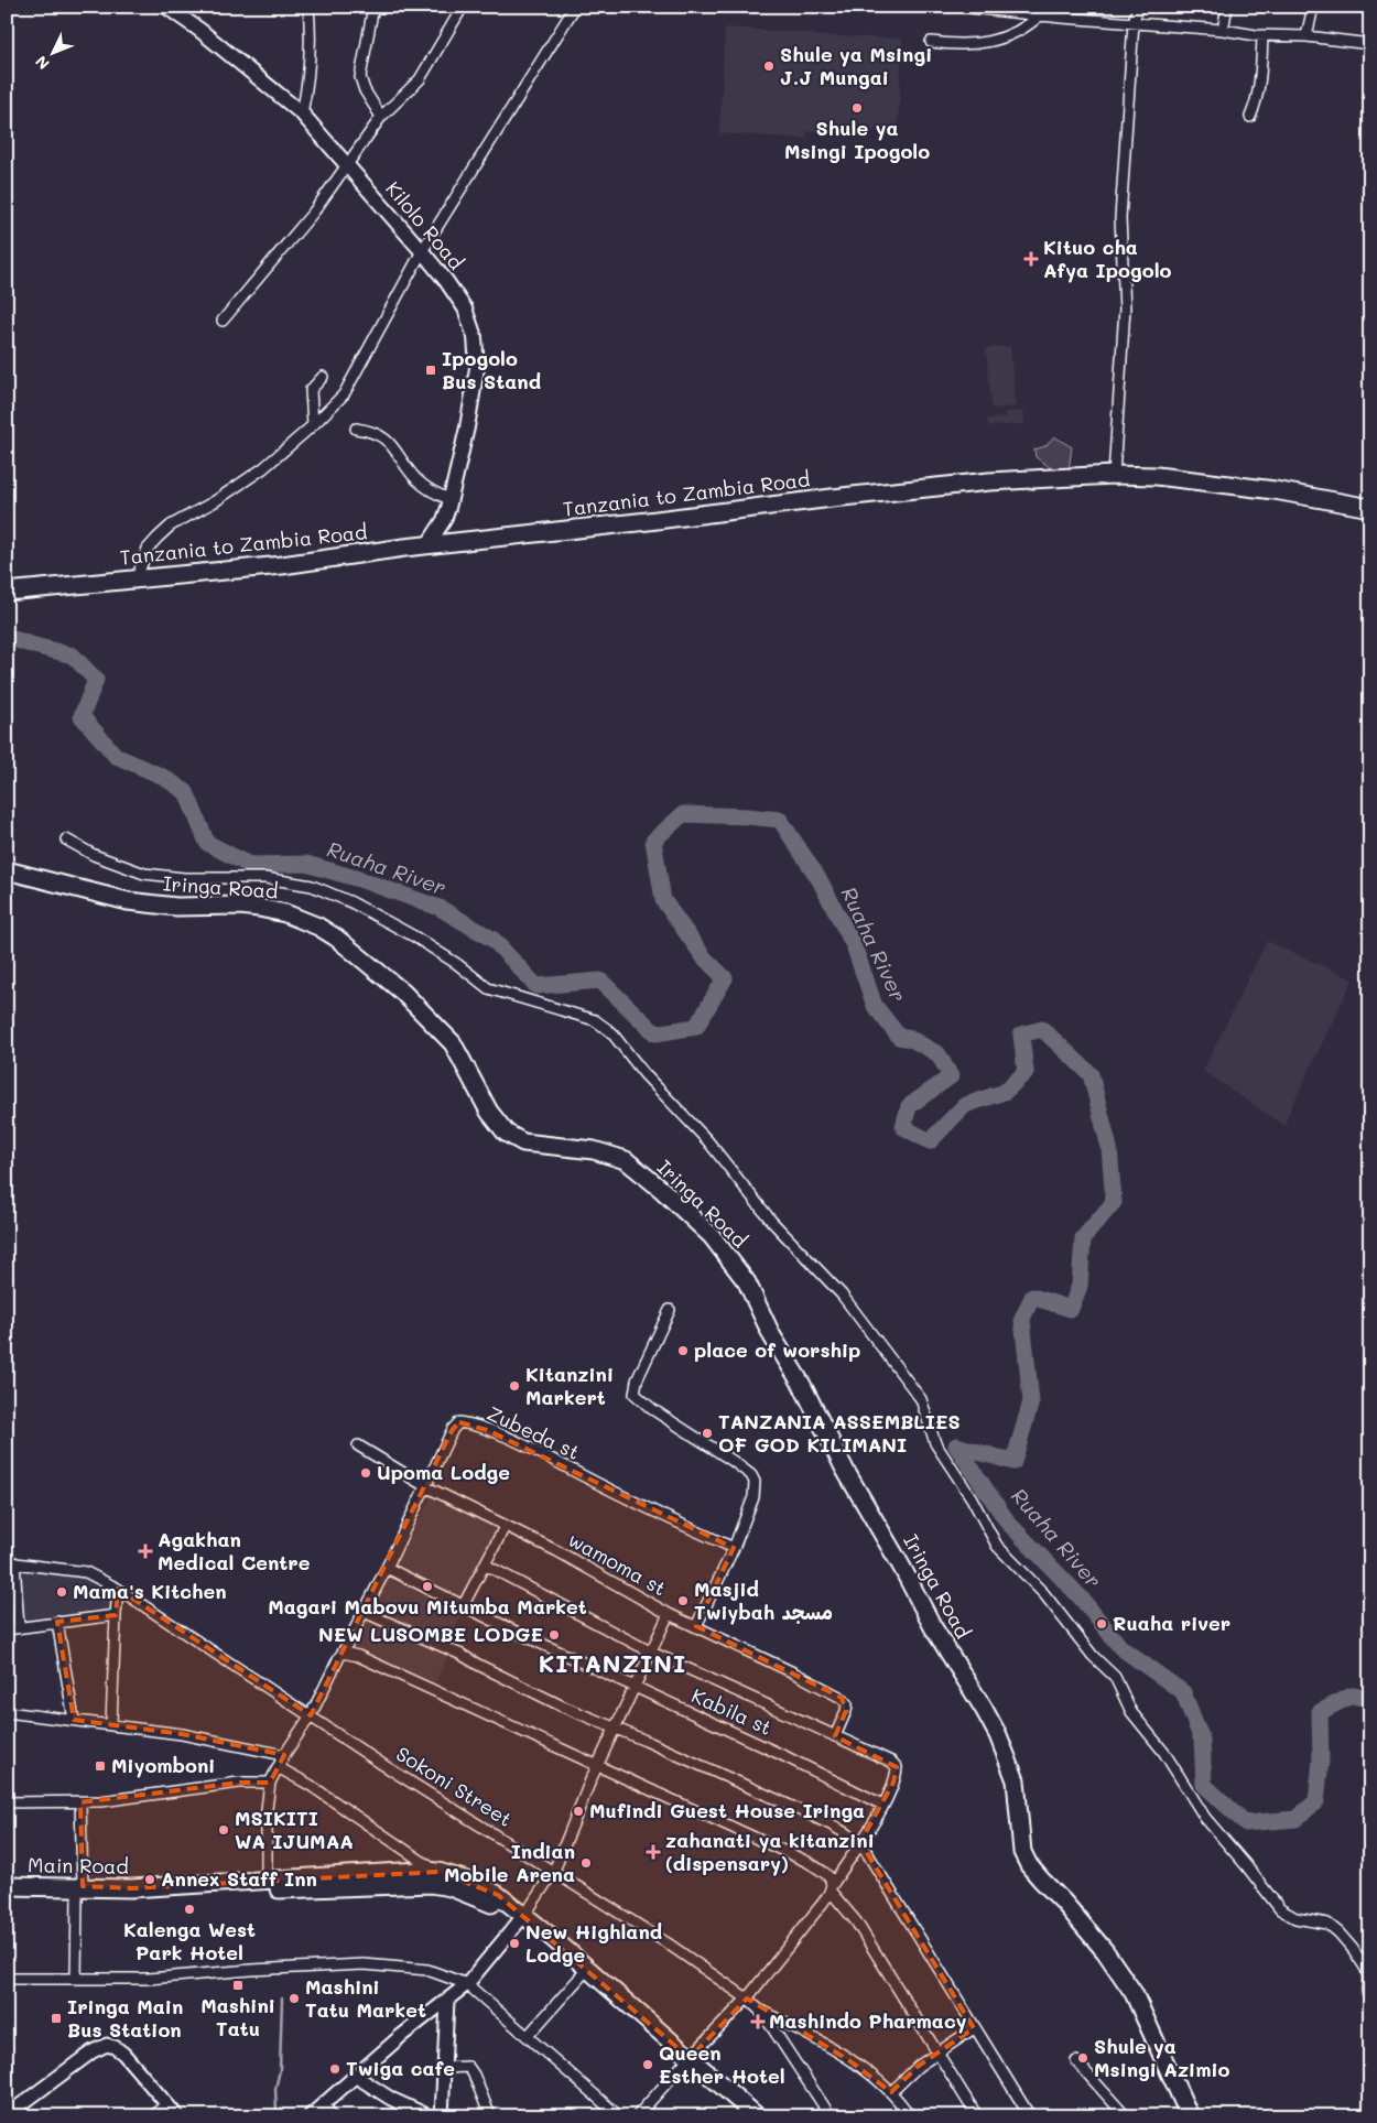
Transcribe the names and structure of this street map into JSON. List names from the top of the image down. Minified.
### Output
{"streets":{"highway":["Tanzania to Zambia Road","Iringa Road","Main Road"],"main road":["Kilolo Road"],"street":["Zubeda st","wamoma st","Kabila st","Sokoni Street"]},"crossings":[["Kilolo Road","Tanzania to Zambia Road"],["Zubeda st","wamoma st"],["Zubeda st","Kabila st"],["Zubeda st","Sokoni Street"]],"districts":["KITANZINI"],"water":["Ruaha River"],"places":{"other":["Shule ya Msingi J.J Mungai","Shule ya Msingi Ipogolo","place of worship","Kitanzini Markert","TANZANIA ASSEMBLIES OF GOD KILIMANI","Upoma Lodge","Magari Mabovu Mitumba Market","Mama's Kitchen","Masjid Twiybah مسجد","Ruaha river","NEW LUSOMBE LODGE","Mufindi Guest House Iringa","MSIKITI WA IJUMAA","Indian Mobile Arena","Annex Staff Inn","Kalenga West Park Hotel","New Highland Lodge","Mashini Tatu Market","Shule ya Msingi Azimio","Queen Esther Hotel","Twiga cafe"],"health":["Kituo cha Afya Ipogolo","Agakhan Medical Centre","zahanati ya kitanzini (dispensary)","Mashindo Pharmacy"],"transit":["Ipogolo Bus Stand","Miyomboni","Mashini Tatu","Iringa Main Bus Station"]},"north":"bottom left"}
